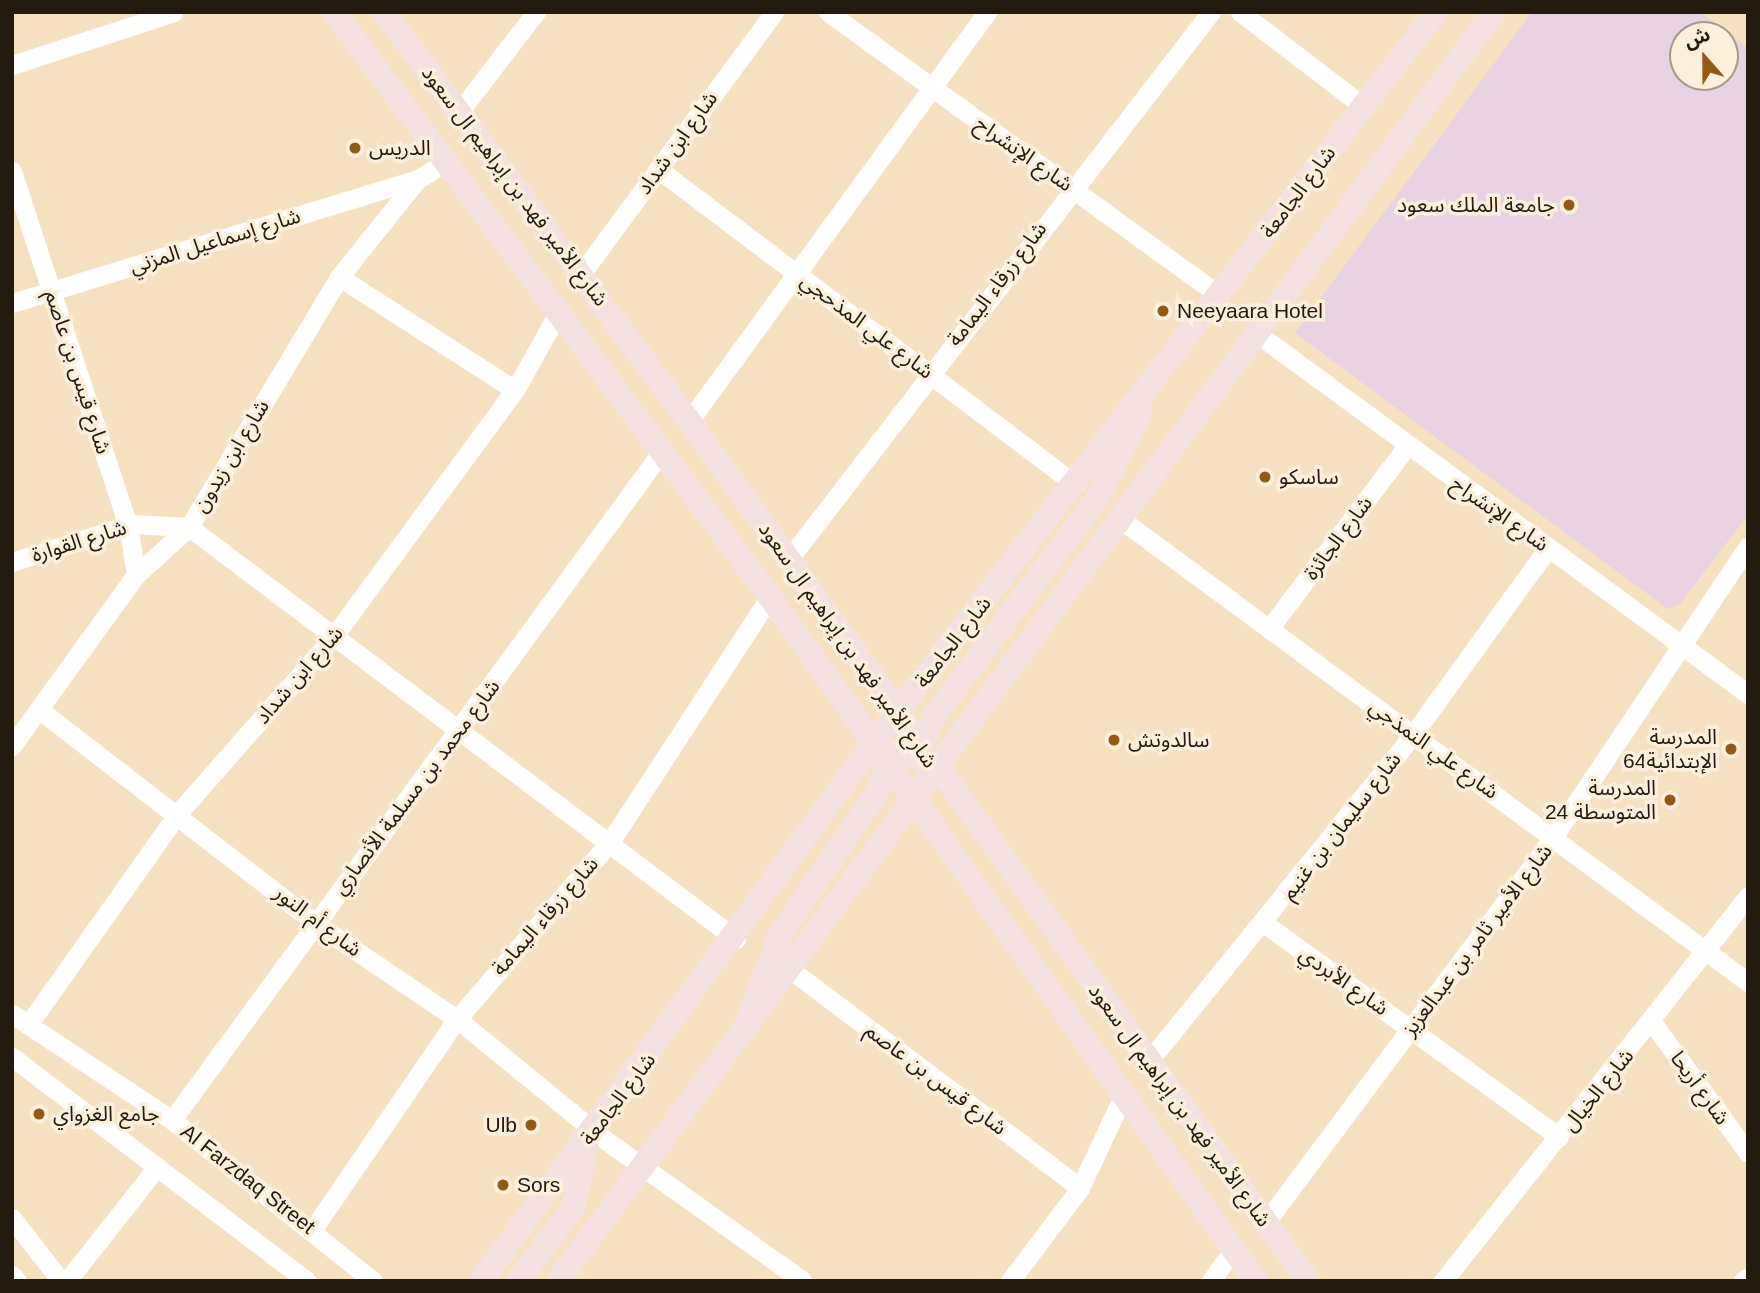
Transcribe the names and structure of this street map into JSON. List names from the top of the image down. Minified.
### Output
{"streets":{"main road":["شارع الأمير فهد بن إبراهيم ال سعود","شارع الجامعة"],"street":["شارع ابن شداد","شارع الإنشراح","شارع إسماعيل المزني","شارع زرقاء اليمامة","شارع علي المذحجي","شارع قيس بن عاصم","شارع ابن زيدون","شارع الجائزة","شارع القوارة","شارع علي النمذجي","شارع محمد بن مسلمة الأنصاري","شارع سليمان بن غنيم","شارع أم النور","شارع الأمير ثامر بن عبدالعزيز","شارع الأبردي","شارع أريحا","شارع الخيال","Al Farzdaq Street"]},"crossings":[["شارع ابن شداد","شارع الأمير فهد بن إبراهيم ال سعود"],["شارع ابن شداد","شارع علي المذحجي"],["شارع ابن شداد","شارع أم النور"],["شارع ابن شداد","Al Farzdaq Street"],["شارع الإنشراح","شارع الجامعة"],["شارع الإنشراح","شارع زرقاء اليمامة"],["شارع الإنشراح","شارع الجائزة"],["شارع الإنشراح","شارع سليمان بن غنيم"],["شارع الإنشراح","شارع الأمير ثامر بن عبدالعزيز"],["شارع الأمير فهد بن إبراهيم ال سعود","شارع الجامعة"],["شارع الأمير فهد بن إبراهيم ال سعود","شارع زرقاء اليمامة"],["شارع الأمير فهد بن إبراهيم ال سعود","شارع ابن زيدون"],["شارع الأمير فهد بن إبراهيم ال سعود","شارع محمد بن مسلمة الأنصاري"],["شارع الأمير فهد بن إبراهيم ال سعود","شارع سليمان بن غنيم"],["شارع الأمير فهد بن إبراهيم ال سعود","شارع الأمير ثامر بن عبدالعزيز"],["شارع الجامعة","شارع علي المذحجي"],["شارع الجامعة","شارع أم النور"],["شارع إسماعيل المزني","شارع قيس بن عاصم"],["شارع إسماعيل المزني","شارع ابن زيدون"],["شارع زرقاء اليمامة","شارع علي المذحجي"],["شارع زرقاء اليمامة","شارع أم النور"],["شارع زرقاء اليمامة","Al Farzdaq Street"],["شارع قيس بن عاصم","شارع ابن زيدون"],["شارع قيس بن عاصم","شارع القوارة"],["شارع ابن زيدون","شارع القوارة"],["شارع ابن زيدون","شارع أم النور"],["شارع الجائزة","شارع علي النمذجي"],["شارع علي النمذجي","شارع سليمان بن غنيم"],["شارع علي النمذجي","شارع الأمير ثامر بن عبدالعزيز"],["شارع علي النمذجي","شارع الخيال"],["شارع محمد بن مسلمة الأنصاري","شارع أم النور"],["شارع محمد بن مسلمة الأنصاري","Al Farzdaq Street"],["شارع سليمان بن غنيم","شارع الأبردي"],["شارع الأمير ثامر بن عبدالعزيز","شارع الأبردي"],["شارع الأبردي","شارع الخيال"],["شارع أريحا","شارع الخيال"]],"places":["الدريس","جامعة الملك سعود","Neeyaara Hotel","ساسكو","سالدوتش","المدرسة الإبتدائية64","المدرسة المتوسطة 24","جامع الغزواي","Ulb","Sors"],"north":"top"}
